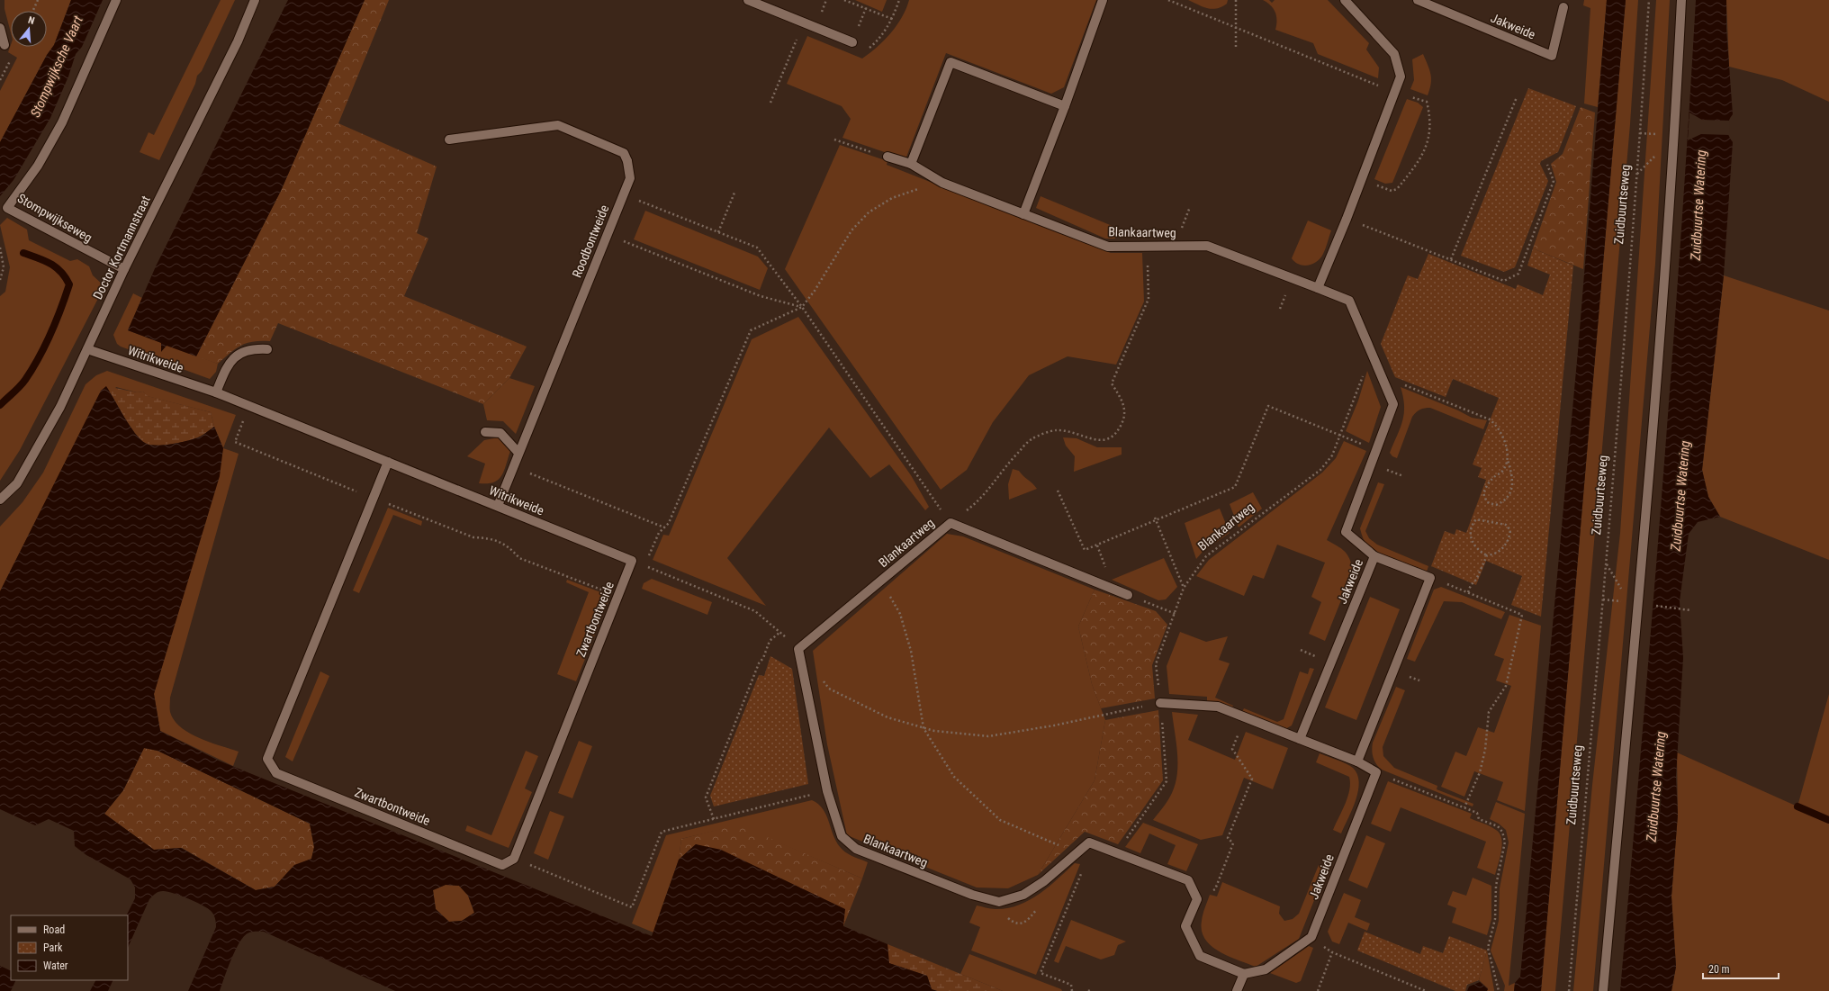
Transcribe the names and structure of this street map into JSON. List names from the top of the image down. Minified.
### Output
{"streets":{"street":["Jakweide","Stompwijkseweg","Blankaartweg","Roodbontweide","Doctor Kortmannstraat","Witrikweide","Zwartbontweide"],"path":["Zuidbuurtseweg"]},"crossings":[["Jakweide","Blankaartweg"],["Stompwijkseweg","Doctor Kortmannstraat"],["Roodbontweide","Witrikweide"],["Doctor Kortmannstraat","Witrikweide"],["Witrikweide","Zwartbontweide"]],"water":["Stompwijksche Vaart","Zuidbuurtse Watering"],"legend":["Road","Park","Water"],"scale_bar":"20 m","north":"top"}
